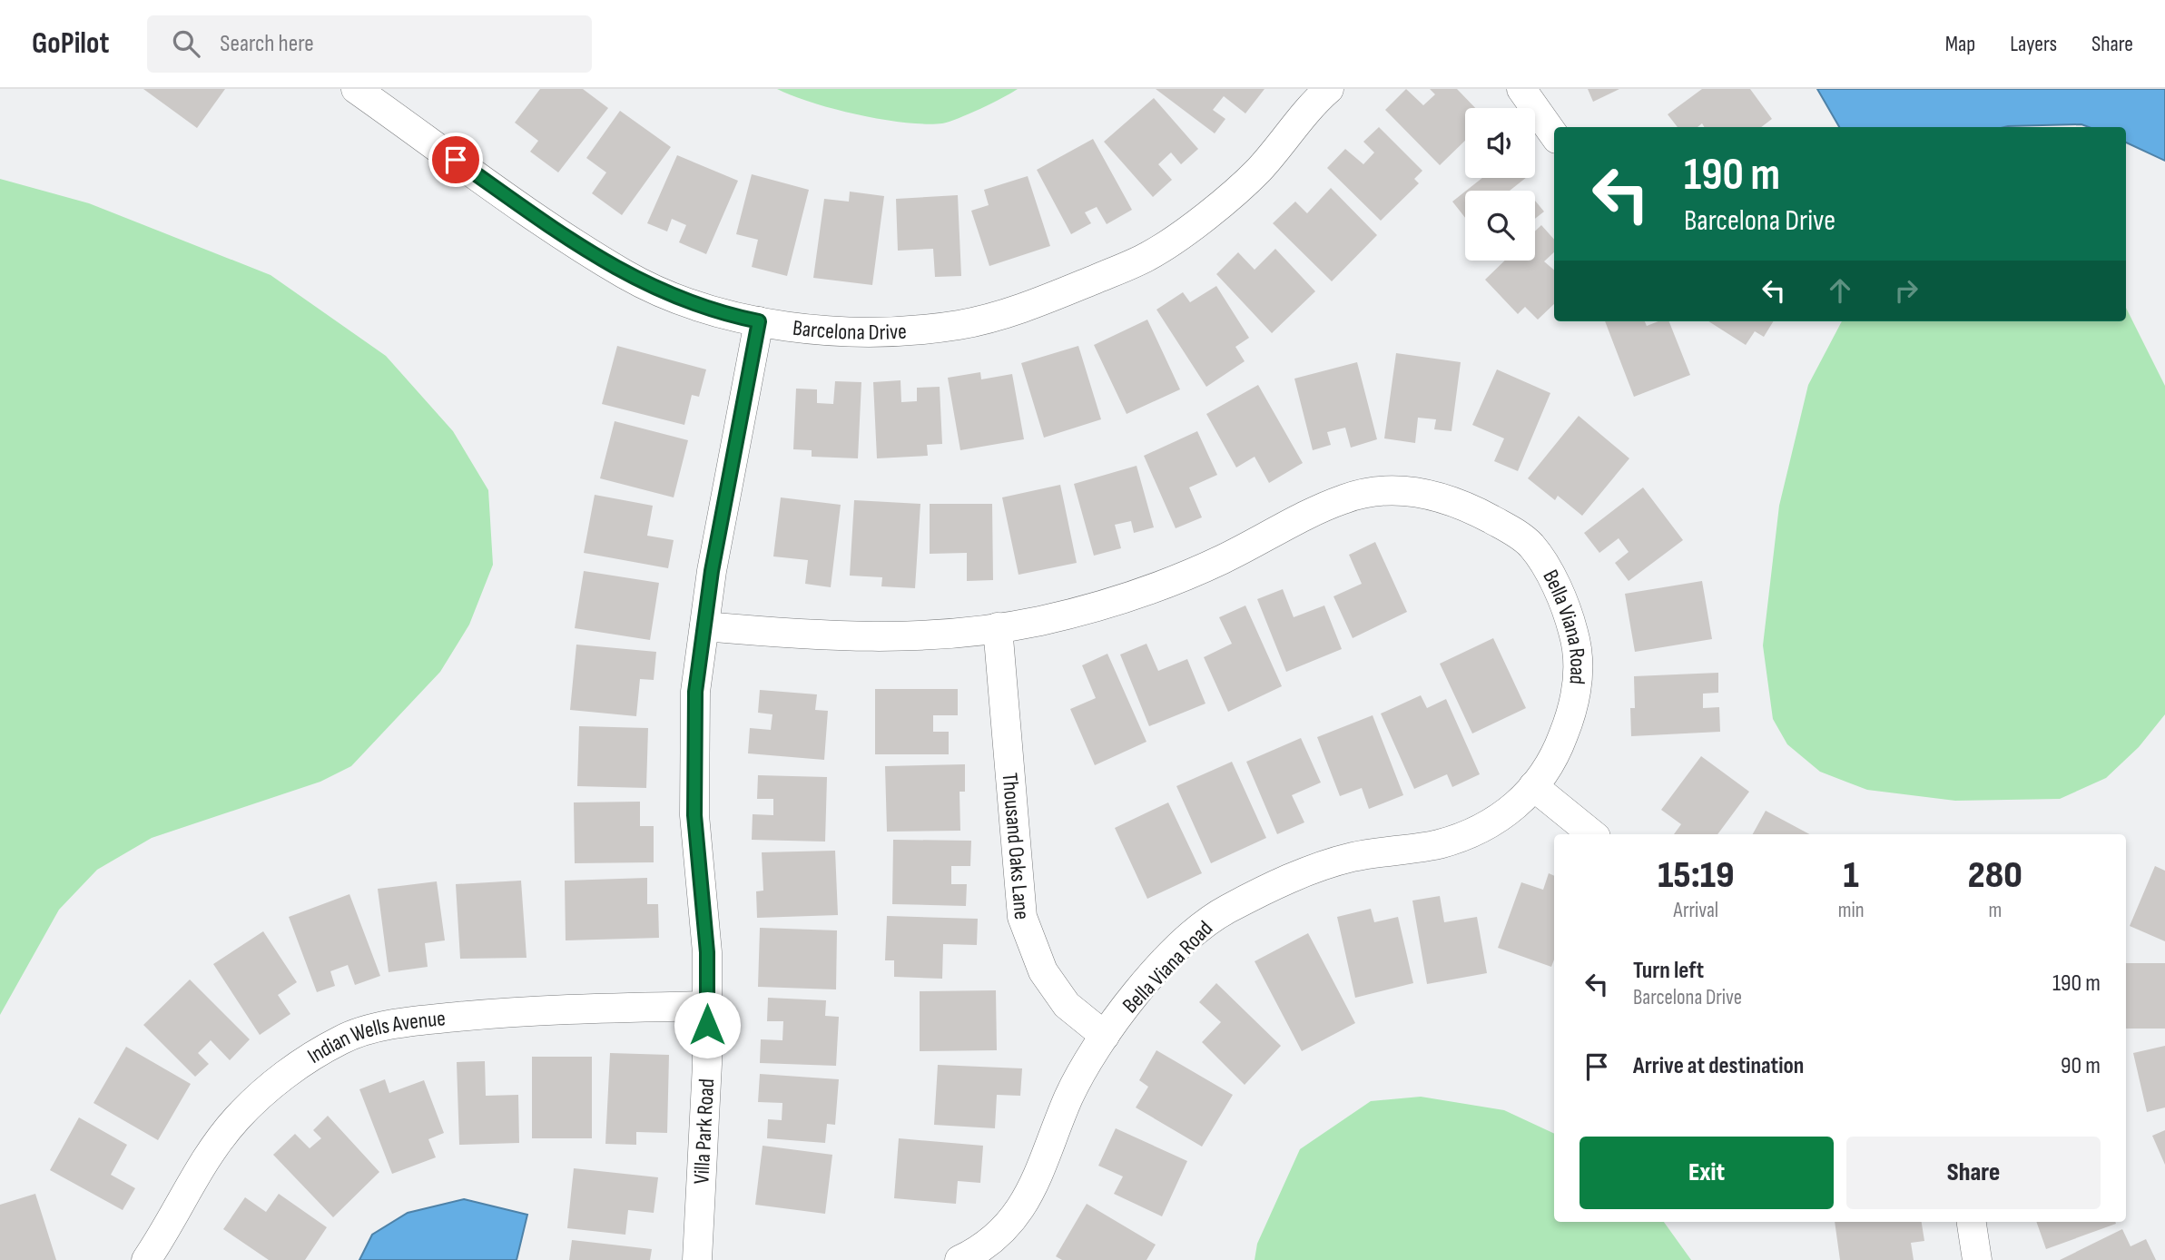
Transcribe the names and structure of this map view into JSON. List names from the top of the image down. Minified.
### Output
{"streets":{"street":["Barcelona Drive","Bella Viana Road","Thousand Oaks Lane","Indian Wells Avenue","Villa Park Road"]},"crossings":[["Barcelona Drive","Villa Park Road"],["Bella Viana Road","Thousand Oaks Lane"],["Bella Viana Road","Villa Park Road"],["Indian Wells Avenue","Villa Park Road"]],"page":{"header":"GoPilot","search":"Search here","nav":["Map","Layers","Share"],"turn":["190 m","Barcelona Drive"],"eta":["15:19","Arrival","1","min","280","m"],"list":[{"name":"Turn left","note":"Barcelona Drive","value":"190 m"},{"name":"Arrive at destination","value":"90 m"}],"buttons":["Exit","Share"]}}
